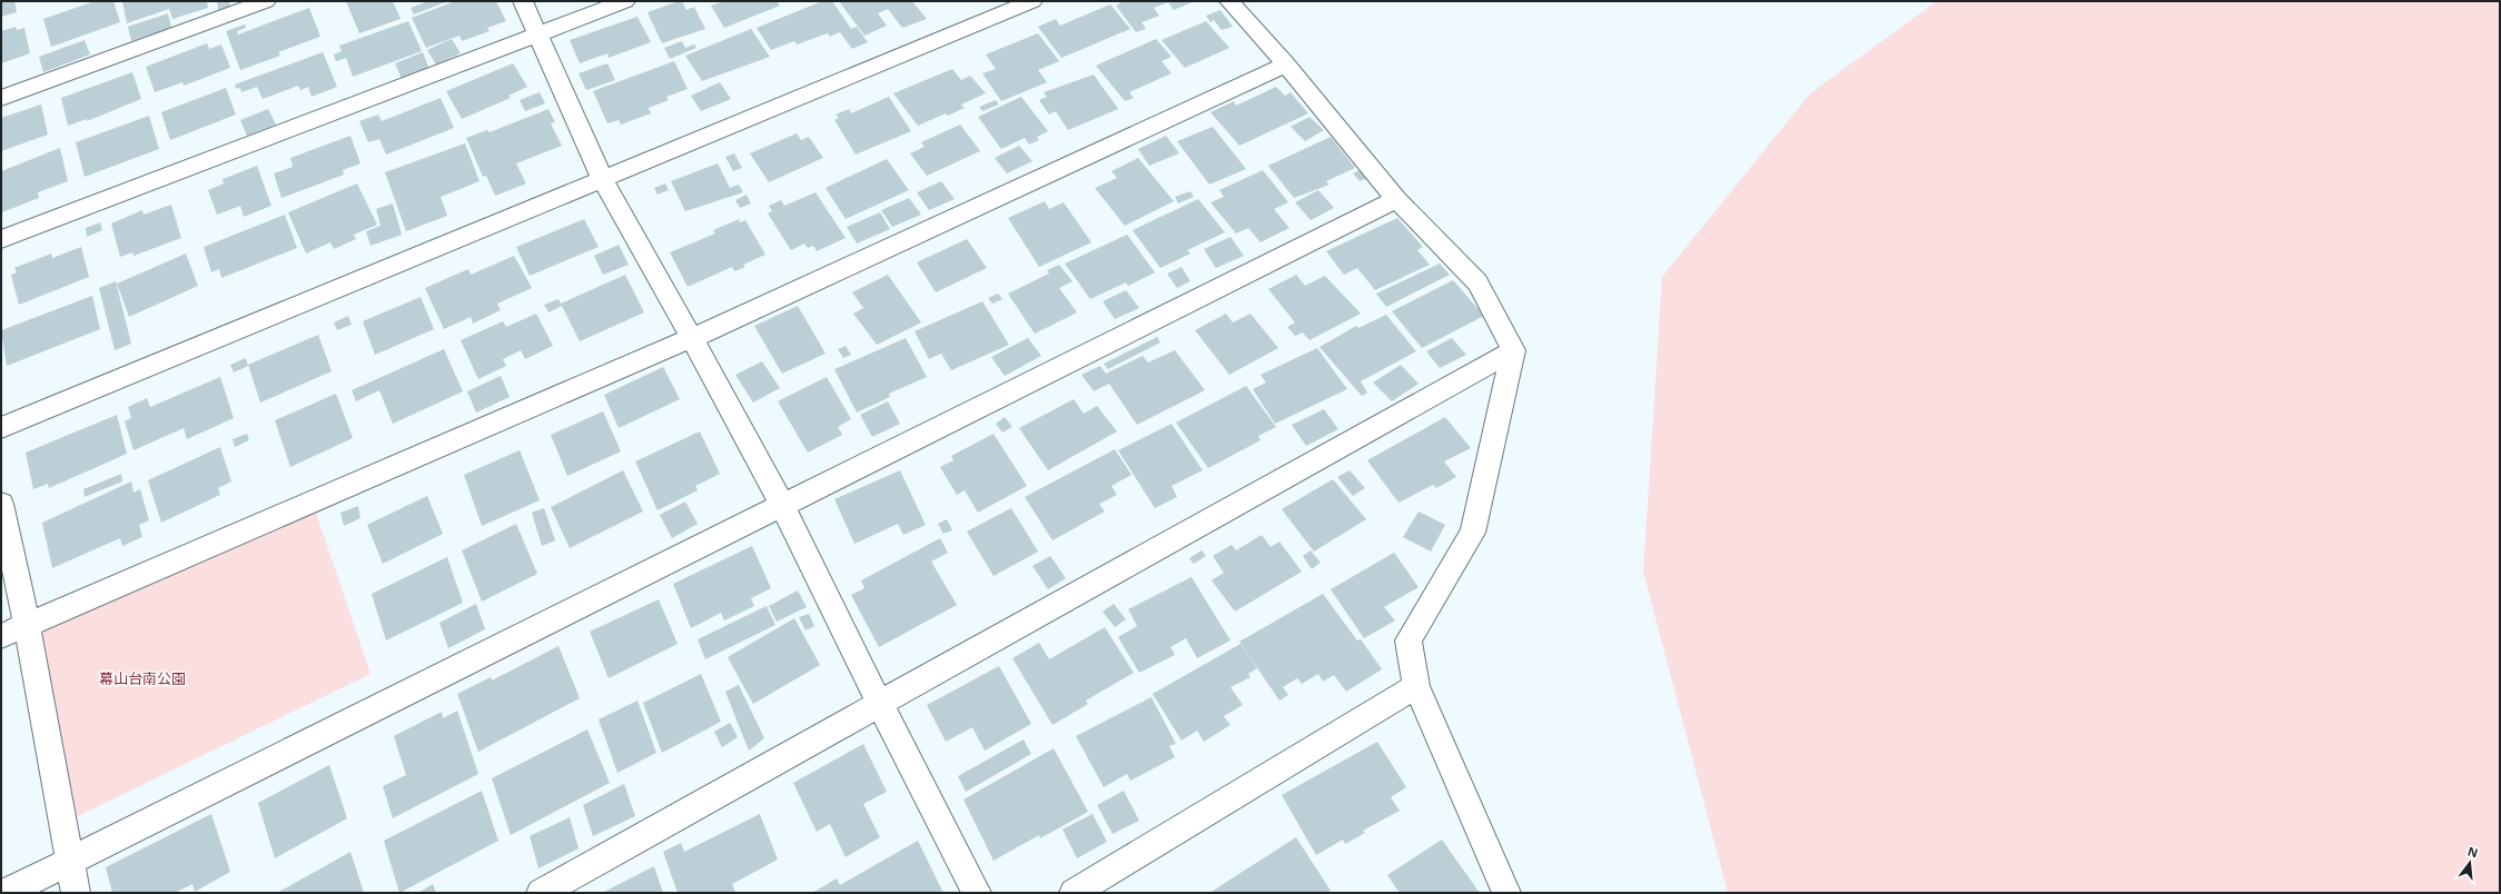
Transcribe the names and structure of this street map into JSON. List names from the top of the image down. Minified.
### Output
{"parks":["幕山台南公園"],"north":"top"}
